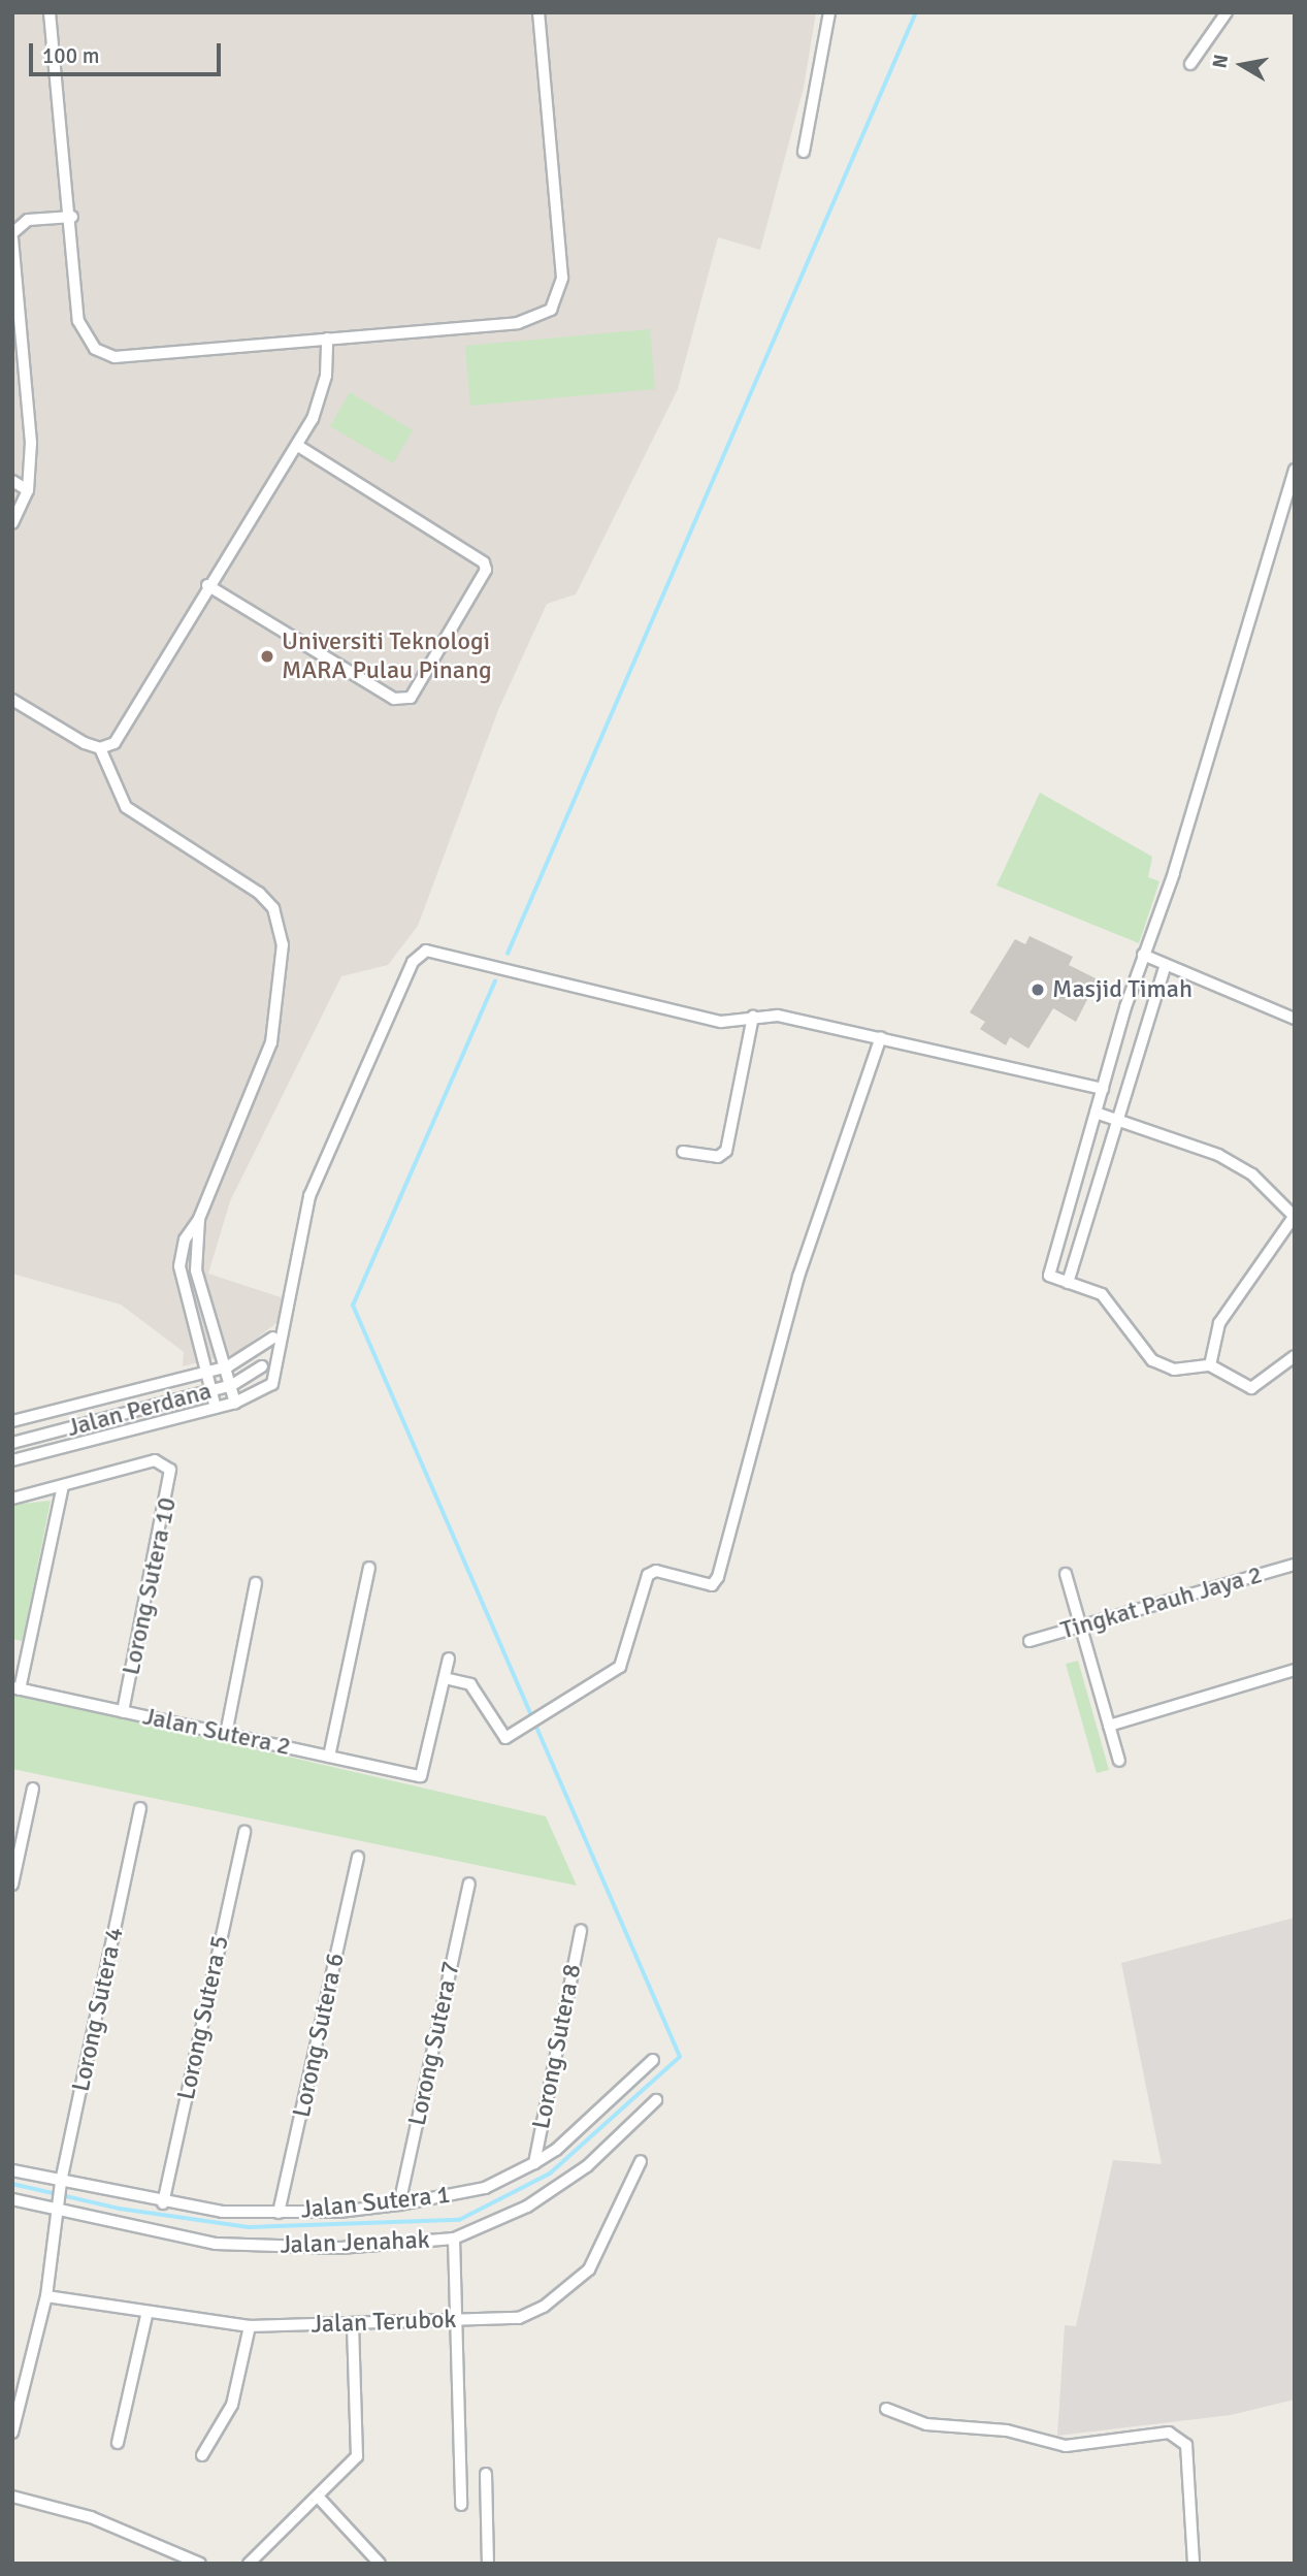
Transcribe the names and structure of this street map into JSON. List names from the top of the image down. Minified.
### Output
{"streets":{"street":["Jalan Perdana","Lorong Sutera 10","Tingkat Pauh Jaya 2","Jalan Sutera 2","Lorong Sutera 4","Lorong Sutera 5","Lorong Sutera 6","Lorong Sutera 7","Lorong Sutera 8","Jalan Sutera 1","Jalan Jenahak","Jalan Terubok"]},"crossings":[["Lorong Sutera 10","Jalan Sutera 2"],["Lorong Sutera 4","Jalan Sutera 1"],["Lorong Sutera 4","Jalan Jenahak"],["Lorong Sutera 4","Jalan Terubok"],["Lorong Sutera 5","Jalan Sutera 1"],["Lorong Sutera 6","Jalan Sutera 1"],["Lorong Sutera 7","Jalan Sutera 1"],["Lorong Sutera 8","Jalan Sutera 1"]],"places":["Universiti Teknologi MARA Pulau Pinang","Masjid Timah"],"scale_bar":"100 m","north":"left"}
